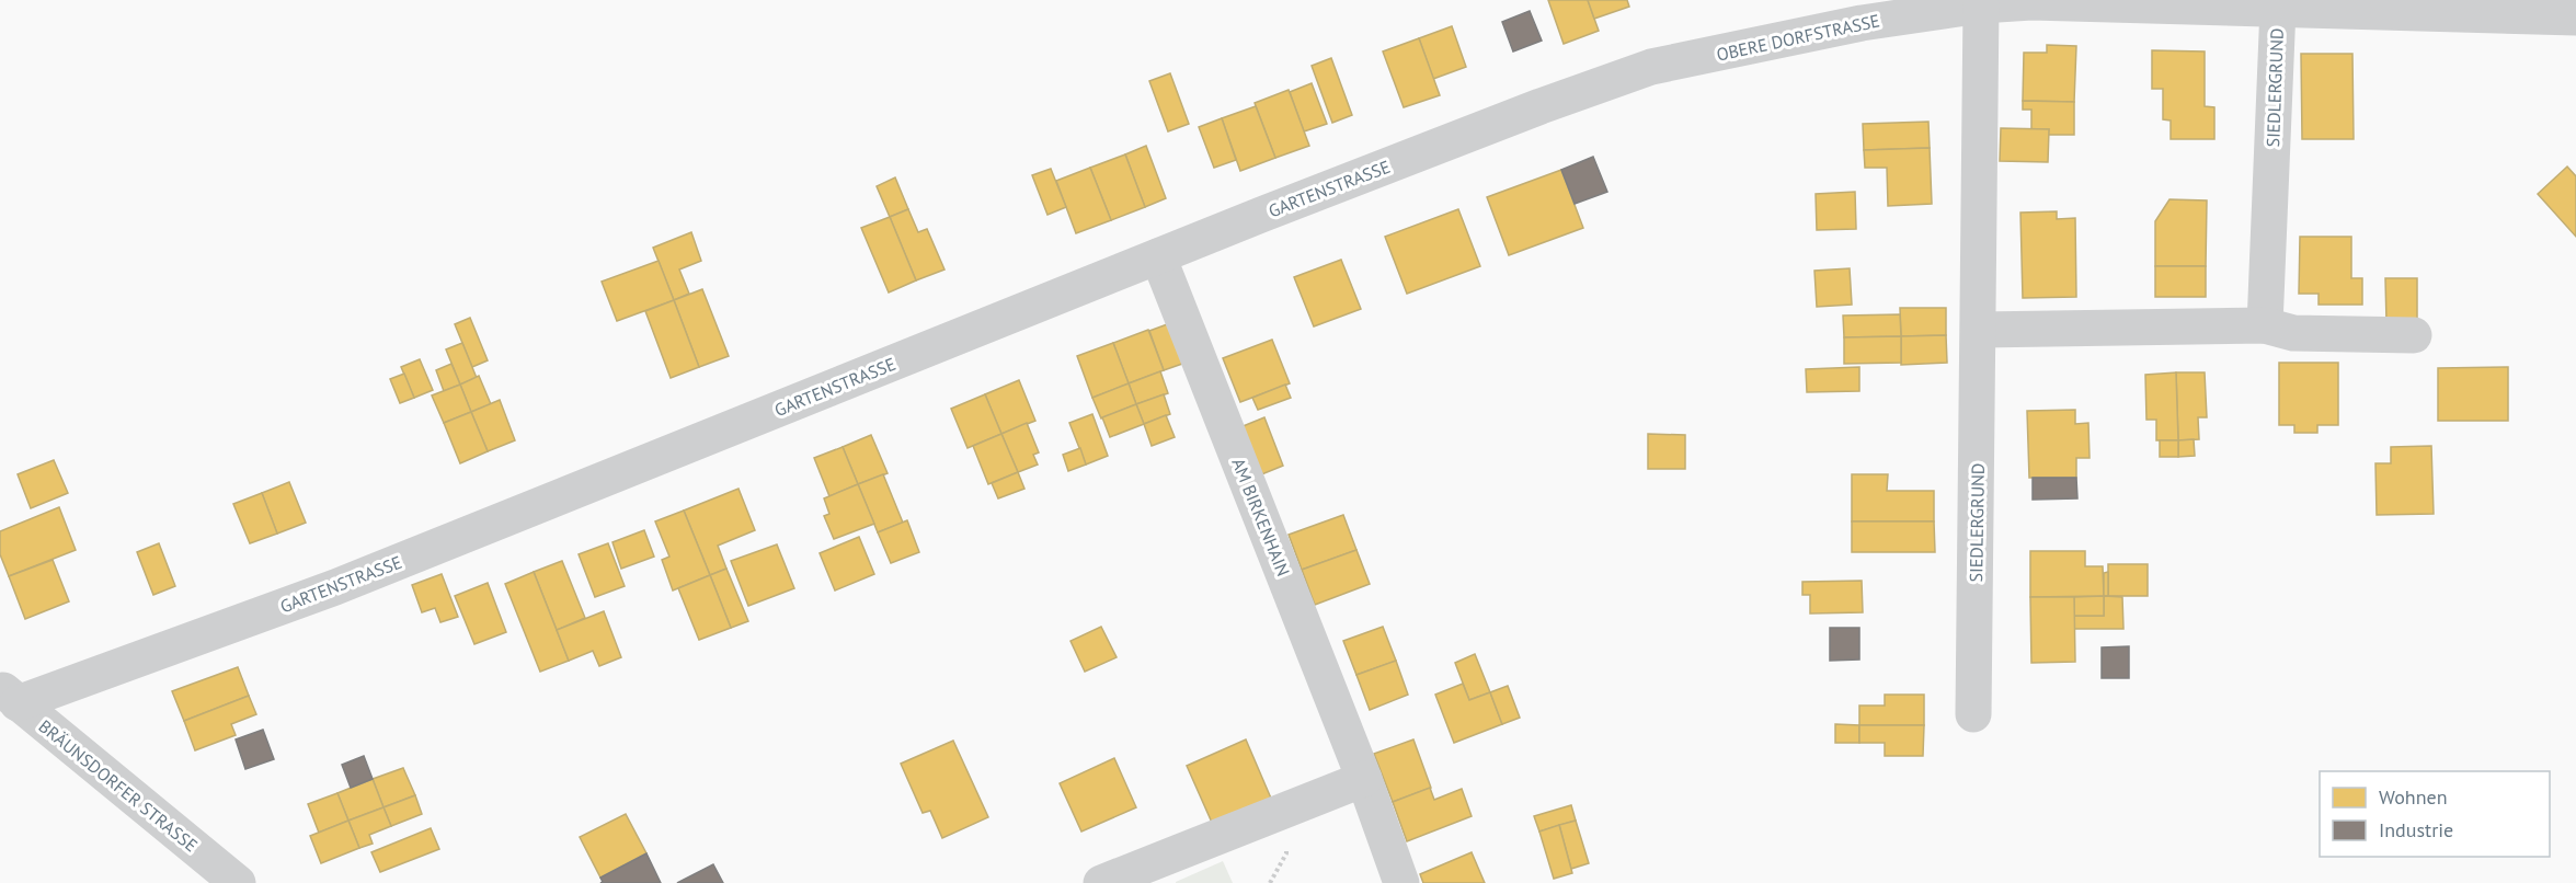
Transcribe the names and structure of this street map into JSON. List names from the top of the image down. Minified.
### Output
{"streets":{"street":["OBERE DORFSTRASSE","SIEDLERGRUND","GARTENSTRASSE","AM BIRKENHAIN","BRÄUNSDORFER STRASSE"]},"crossings":[["OBERE DORFSTRASSE","SIEDLERGRUND"],["OBERE DORFSTRASSE","GARTENSTRASSE"],["GARTENSTRASSE","AM BIRKENHAIN"],["GARTENSTRASSE","BRÄUNSDORFER STRASSE"]],"legend":["Wohnen","Industrie"]}
